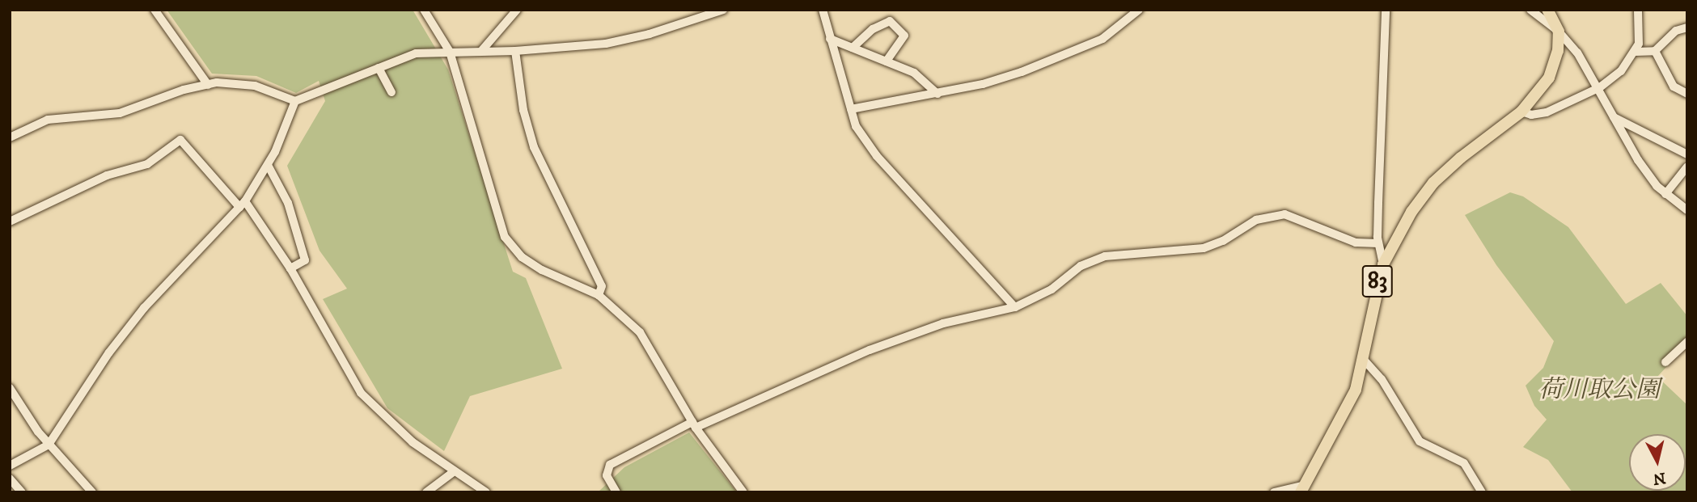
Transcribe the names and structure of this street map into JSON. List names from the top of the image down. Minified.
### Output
{"streets":{"main road":["83"]},"parks":["荷川取公園"],"north":"bottom"}
